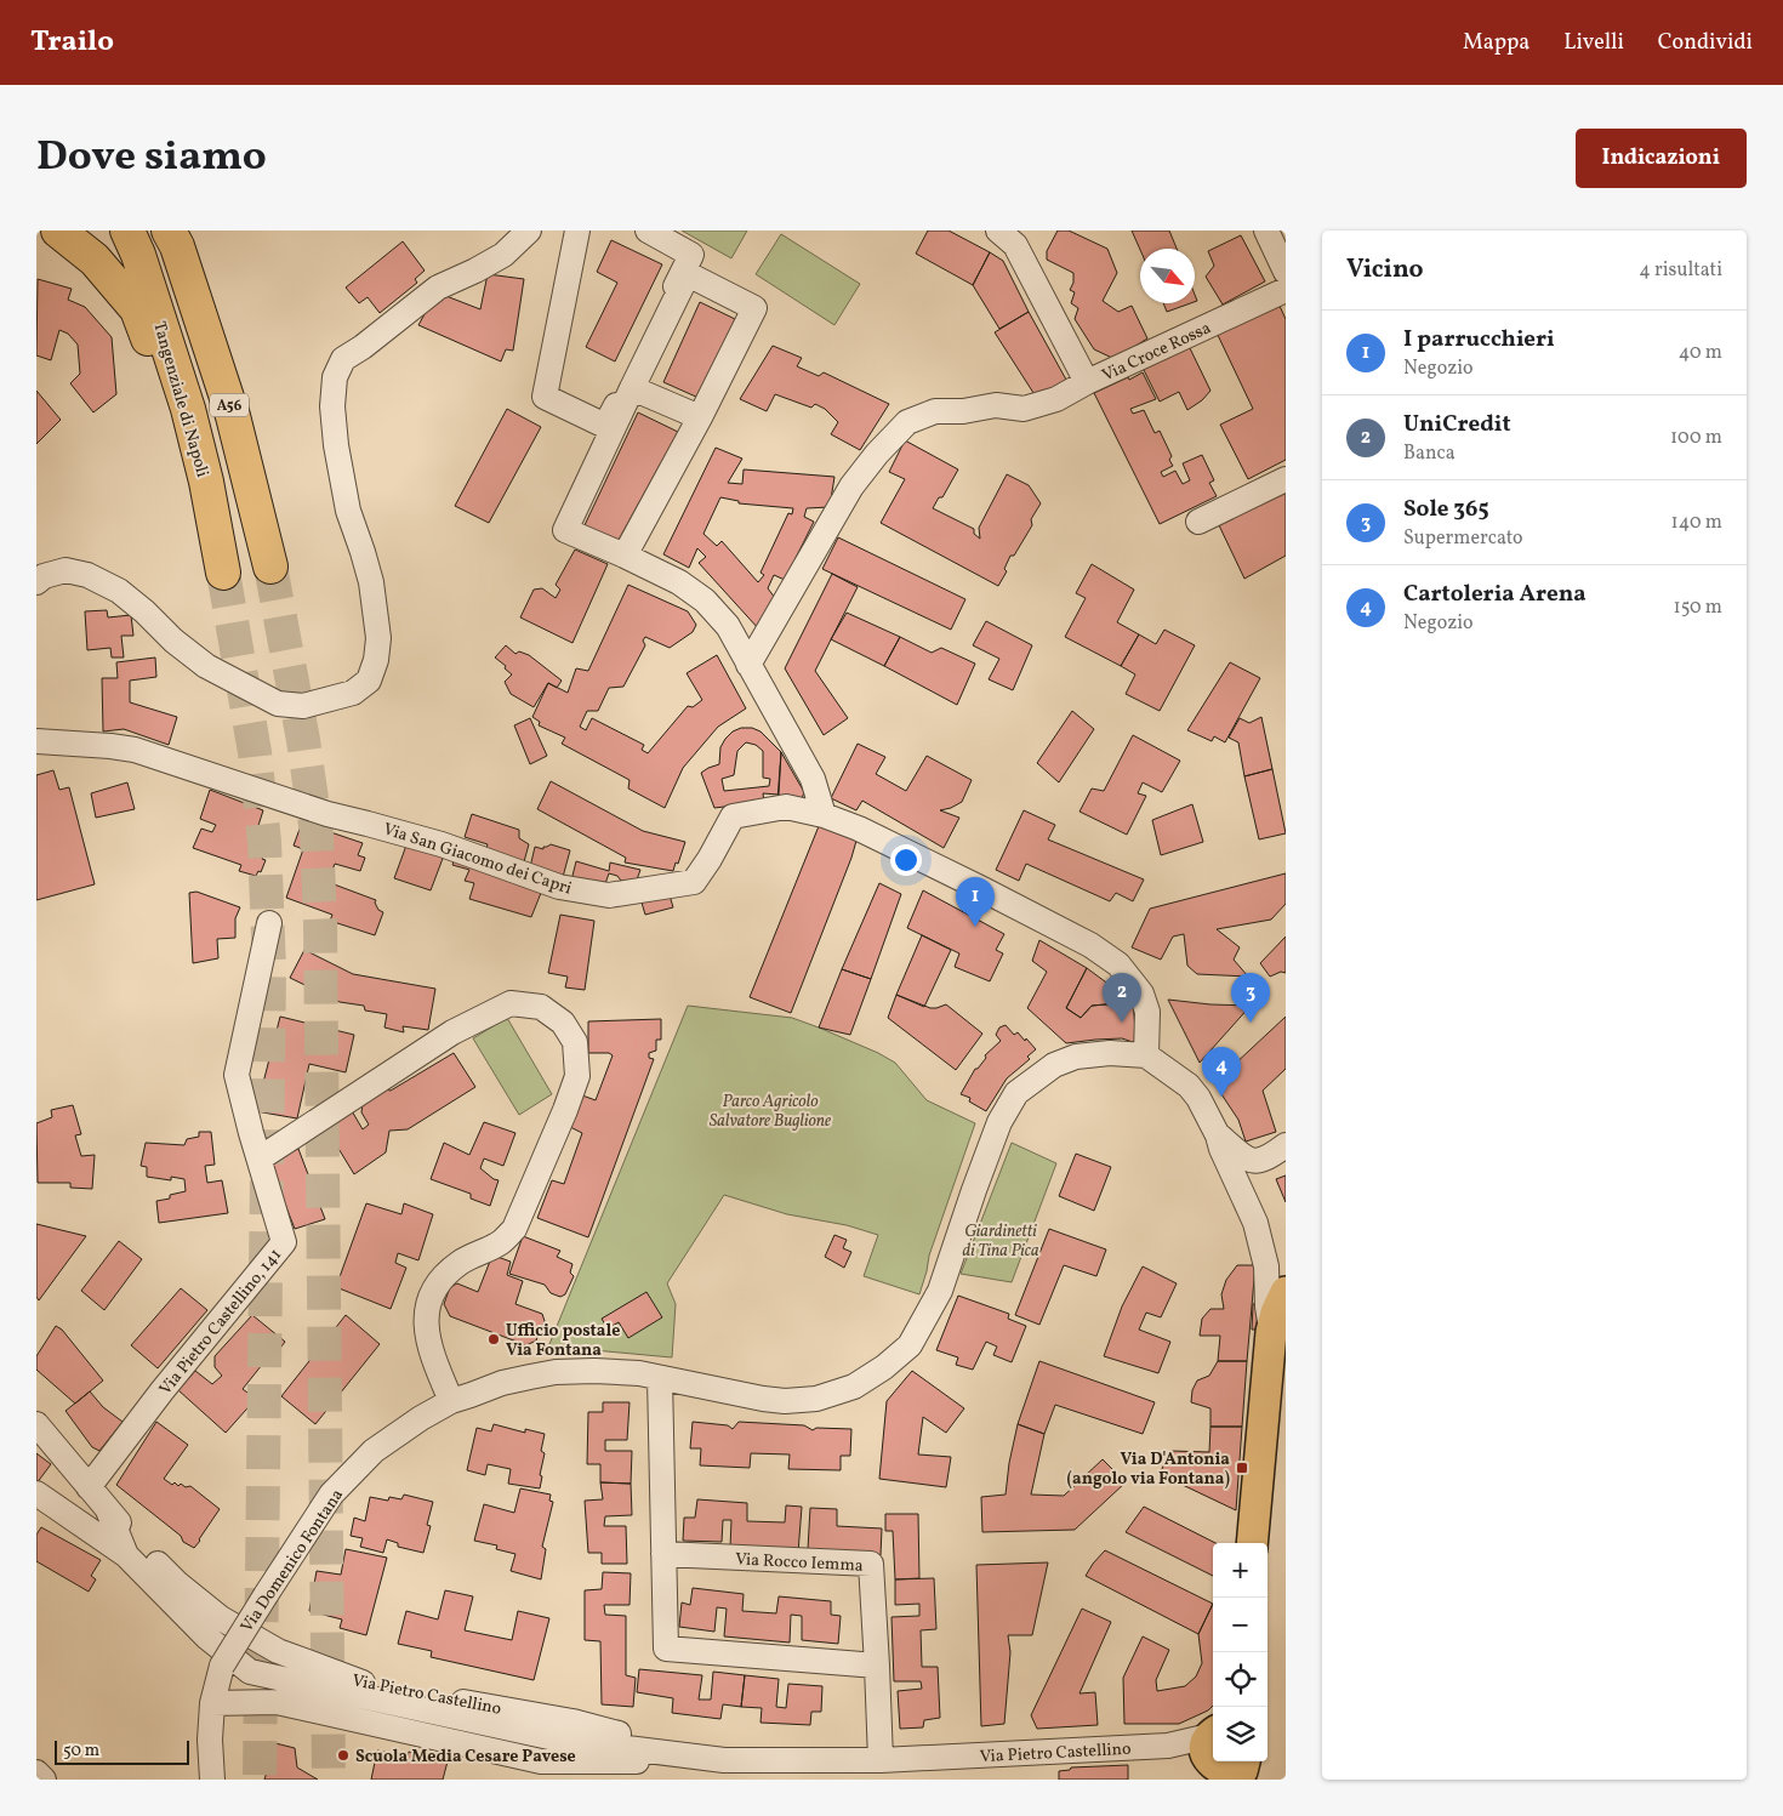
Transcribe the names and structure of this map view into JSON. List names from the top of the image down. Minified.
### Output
{"streets":{"highway":["Tangenziale di Napoli","A56"],"street":["Via Croce Rossa","Via San Giacomo dei Capri","Via Pietro Castellino, 141","Via Domenico Fontana","Via Rocco Iemma","Via Pietro Castellino"]},"crossings":[["Via San Giacomo dei Capri","Via Domenico Fontana"],["Via Pietro Castellino, 141","Via Pietro Castellino"],["Via Rocco Iemma","Via Pietro Castellino"]],"parks":["Parco Agricolo Salvatore Buglione","Giardinetti di Tina Pica"],"places":{"other":["Ufficio postale Via Fontana","Scuola Media Cesare Pavese"],"transit":["Via D'Antonia (angolo via Fontana)"]},"scale_bar":"50 m","north":"bottom right","page":{"header":"Trailo","nav":["Mappa","Livelli","Condividi"],"title":"Dove siamo","buttons":"Indicazioni","heading":["Vicino","4 risultati"],"list":[{"mark":"1","name":"I parrucchieri","note":"Negozio","value":"40 m"},{"mark":"2","name":"UniCredit","note":"Banca","value":"100 m"},{"mark":"3","name":"Sole 365","note":"Supermercato","value":"140 m"},{"mark":"4","name":"Cartoleria Arena","note":"Negozio","value":"150 m"}],"pins":["1","2","3","4"],"map_buttons":["+","−"],"scale":"50 m"}}
